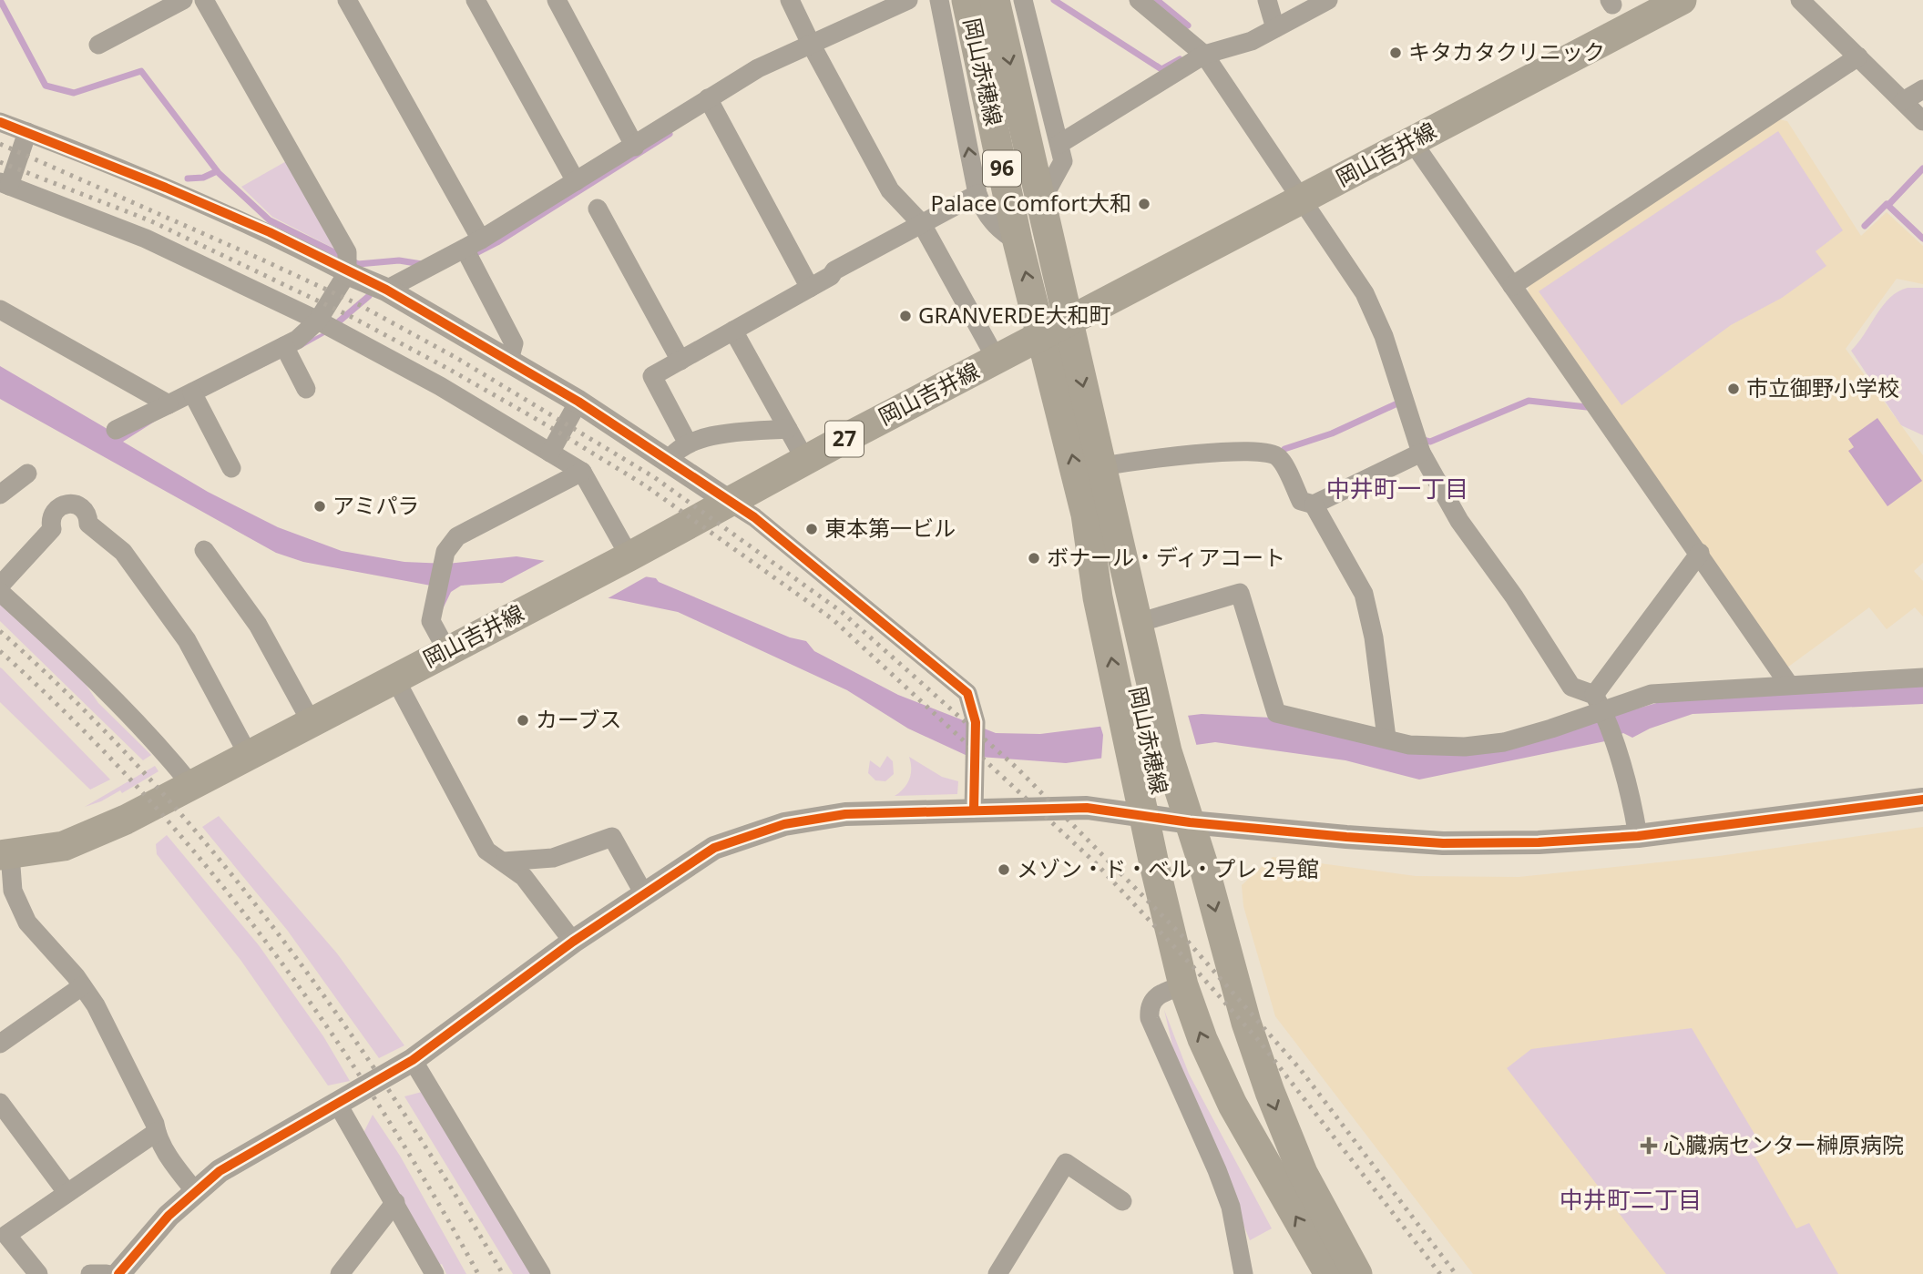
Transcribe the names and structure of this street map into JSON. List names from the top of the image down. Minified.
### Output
{"streets":{"main road":["岡山赤穂線","岡山吉井線","96","27"]},"crossings":[["岡山赤穂線","岡山吉井線"]],"districts":["中井町一丁目","中井町二丁目"],"places":{"other":["キタカタクリニック","Palace Comfort大和","GRANVERDE大和町","市立御野小学校","アミパラ","東本第一ビル","ボナール・ディアコート","カーブス","メゾン・ド・ベル・プレ 2号館"],"health":["心臓病センター榊原病院"]}}
